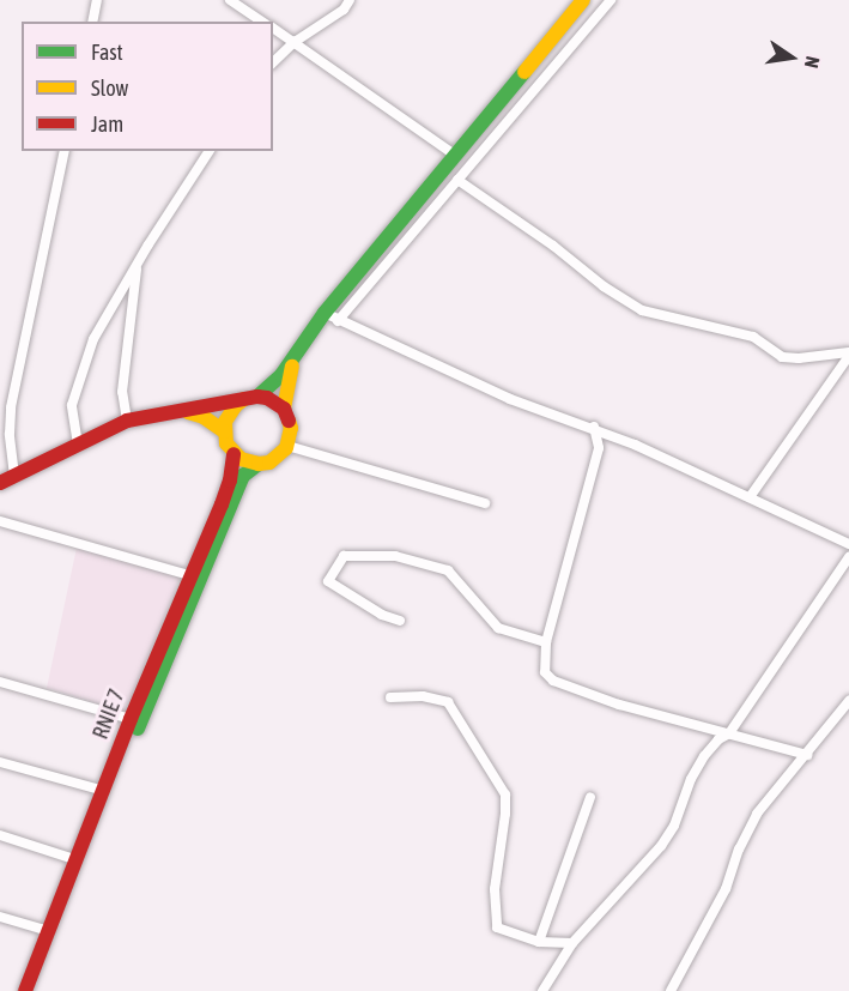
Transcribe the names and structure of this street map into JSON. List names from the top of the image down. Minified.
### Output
{"streets":{"main road":["RNIE 7"]},"legend":["Fast","Slow","Jam"],"north":"right"}
